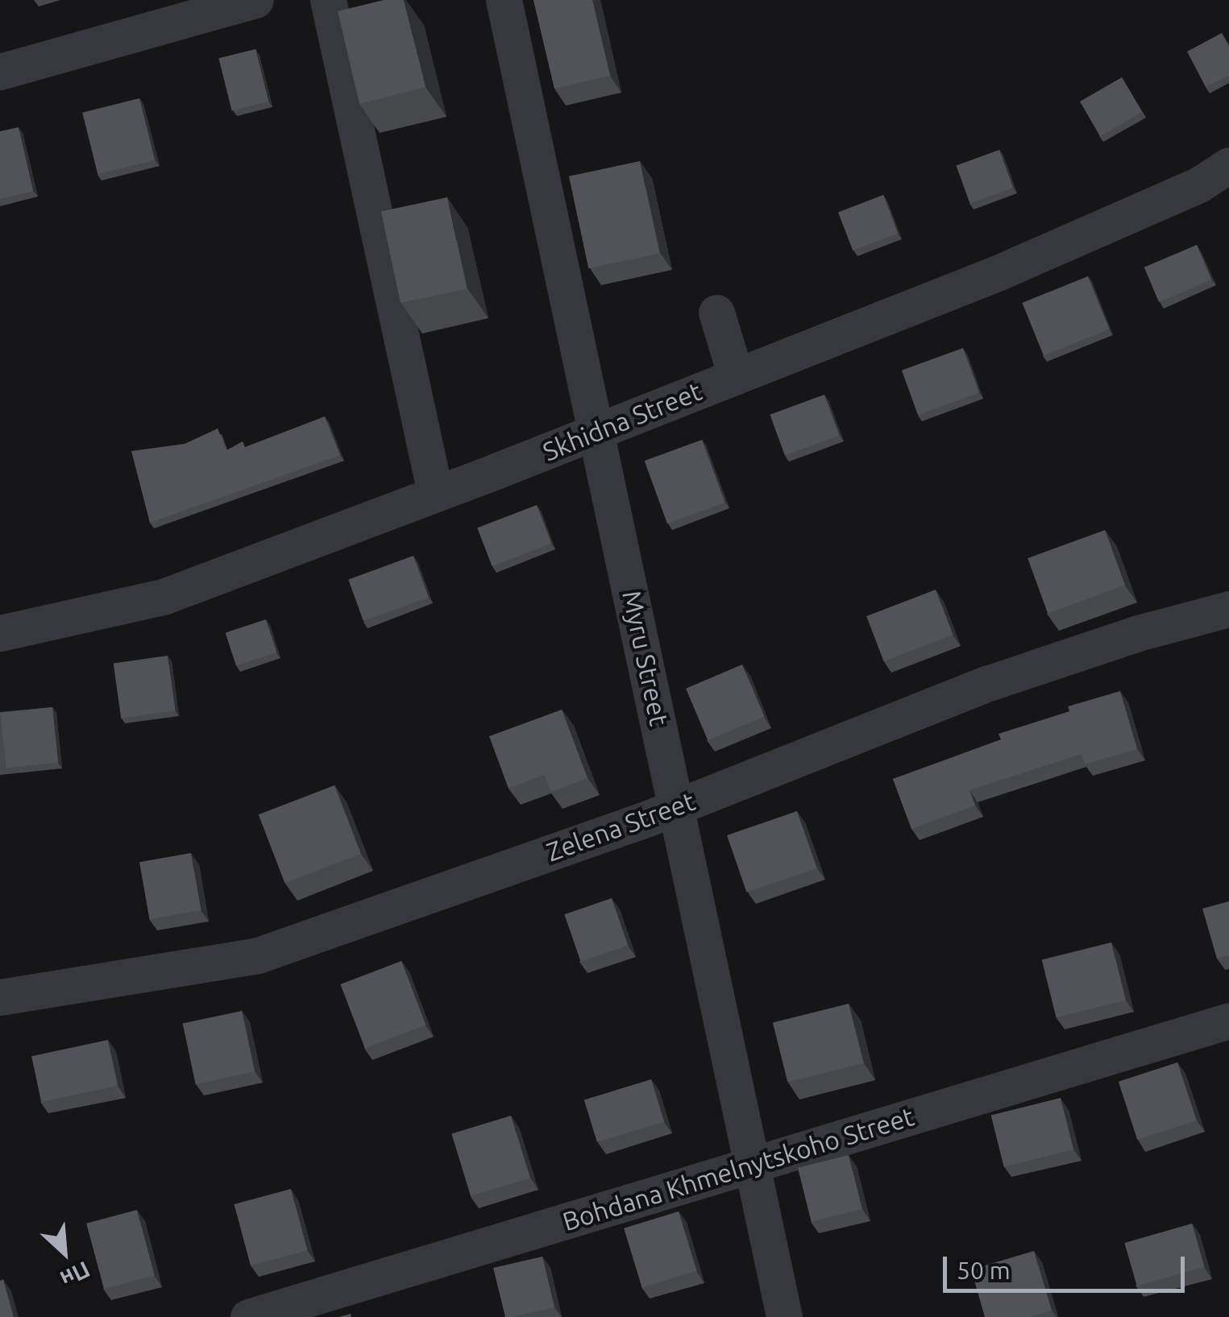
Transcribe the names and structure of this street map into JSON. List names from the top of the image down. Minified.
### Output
{"streets":{"street":["Skhidna Street","Myru Street","Zelena Street","Bohdana Khmelnytskoho Street"]},"crossings":[["Skhidna Street","Myru Street"],["Myru Street","Zelena Street"],["Myru Street","Bohdana Khmelnytskoho Street"]],"scale_bar":"50 m","north":"bottom right"}
